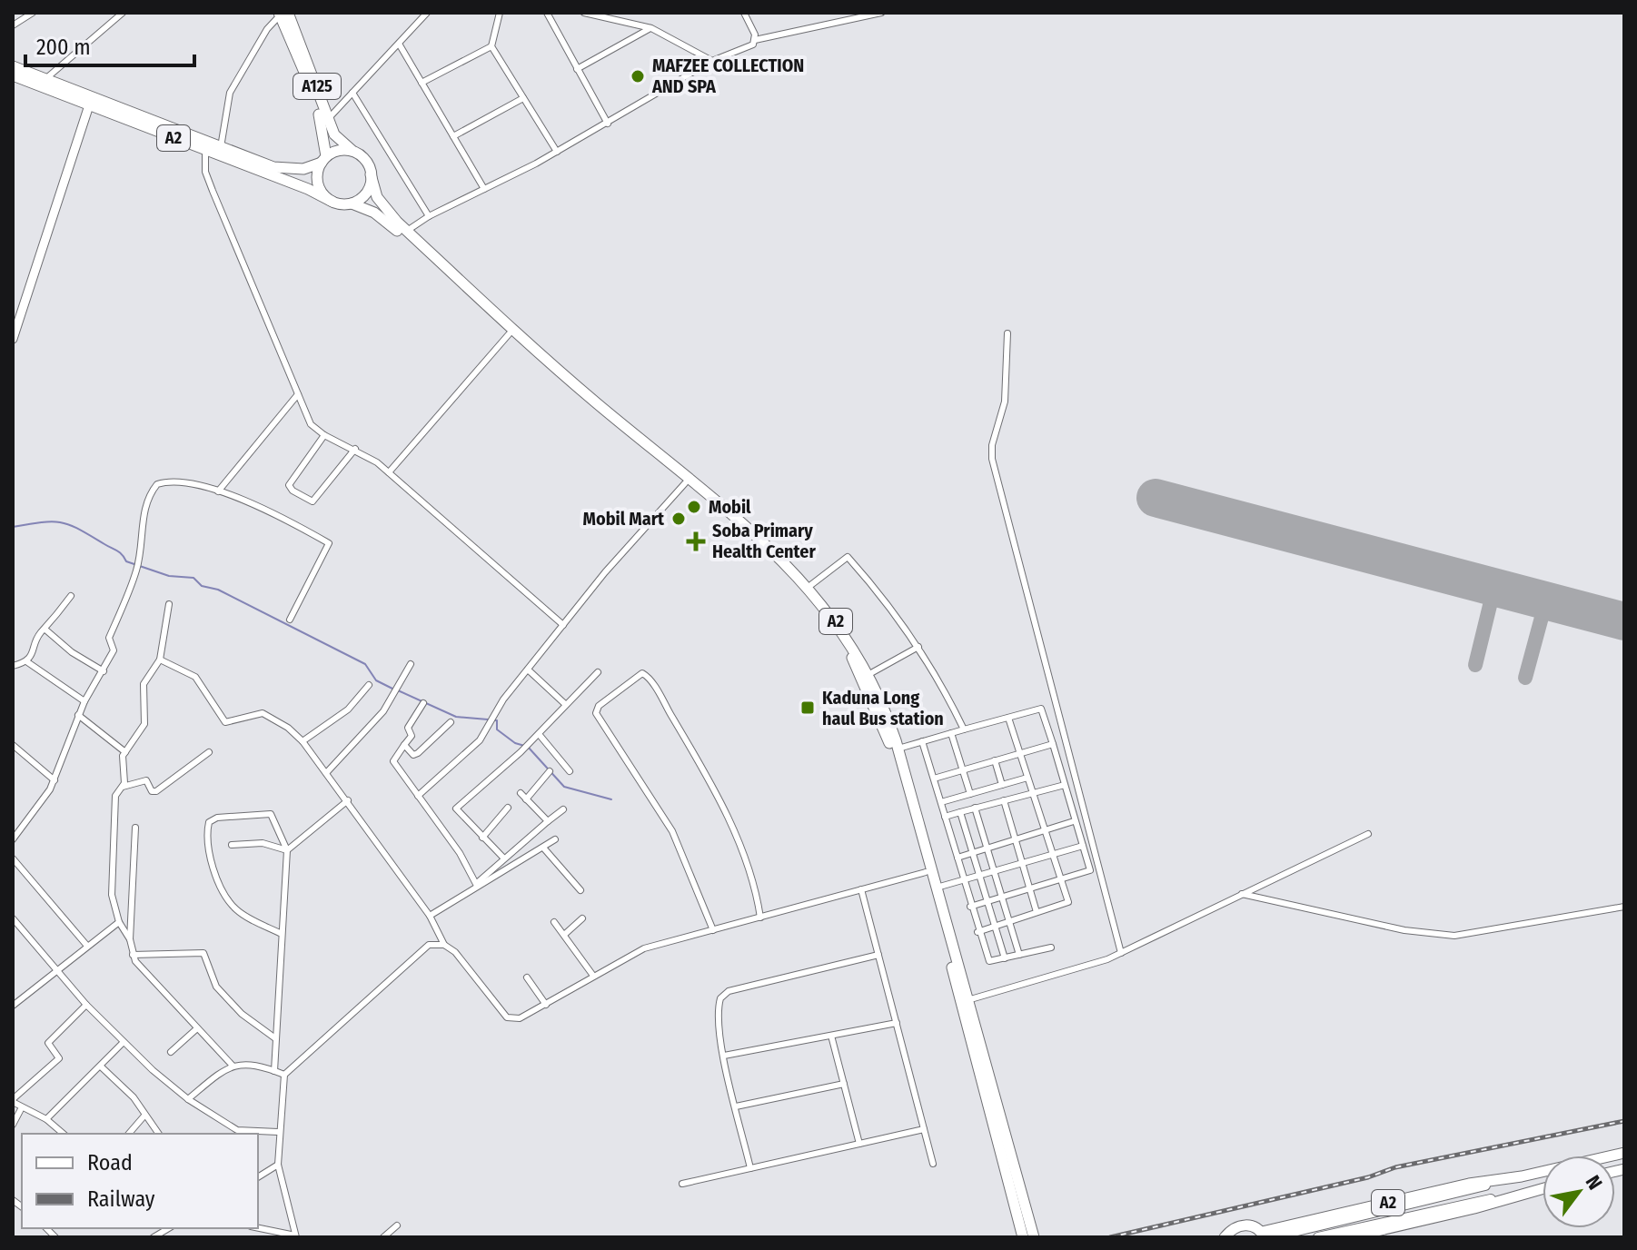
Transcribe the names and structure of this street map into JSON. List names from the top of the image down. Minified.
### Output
{"streets":{"highway":["A125","A2"]},"crossings":[["A125","A2"]],"places":{"other":["MAFZEE COLLECTION AND SPA","Mobil","Mobil Mart"],"health":["Soba Primary Health Center"],"transit":["Kaduna Long haul Bus station"]},"legend":["Road","Railway"],"scale_bar":"200 m","north":"top right"}
